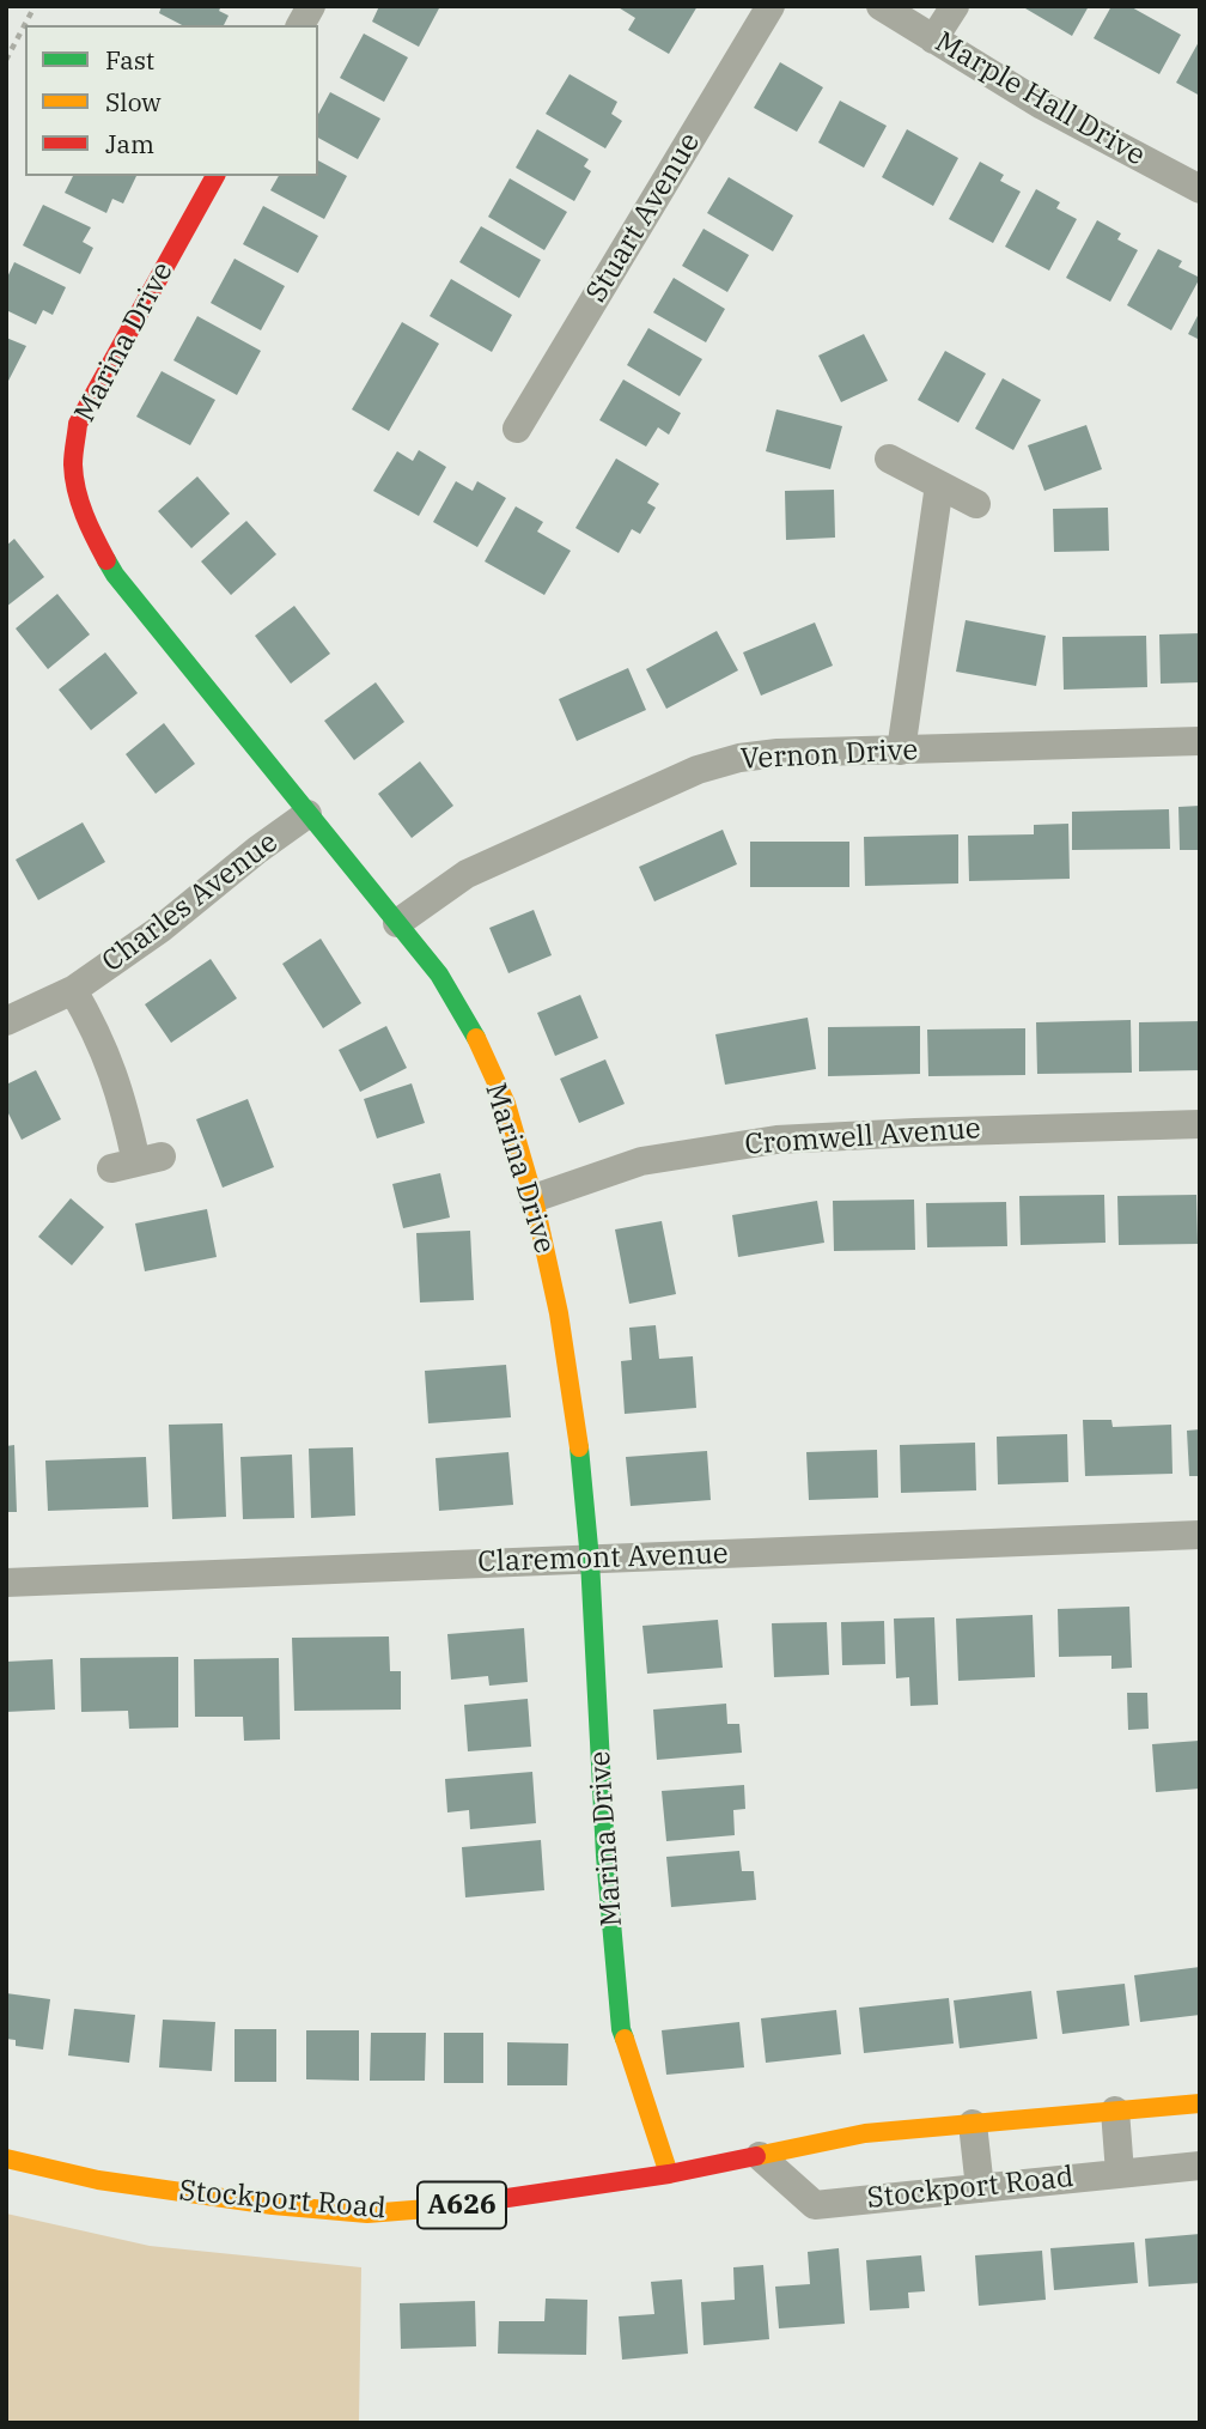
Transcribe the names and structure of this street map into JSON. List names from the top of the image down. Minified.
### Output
{"streets":{"street":["Marple Hall Drive","Stuart Avenue","Marina Drive","Vernon Drive","Charles Avenue","Cromwell Avenue","Claremont Avenue","Stockport Road","A626"]},"crossings":[["Marina Drive","Vernon Drive"],["Marina Drive","Charles Avenue"],["Marina Drive","Cromwell Avenue"],["Marina Drive","Claremont Avenue"],["Marina Drive","Stockport Road"]],"legend":["Fast","Slow","Jam"]}
